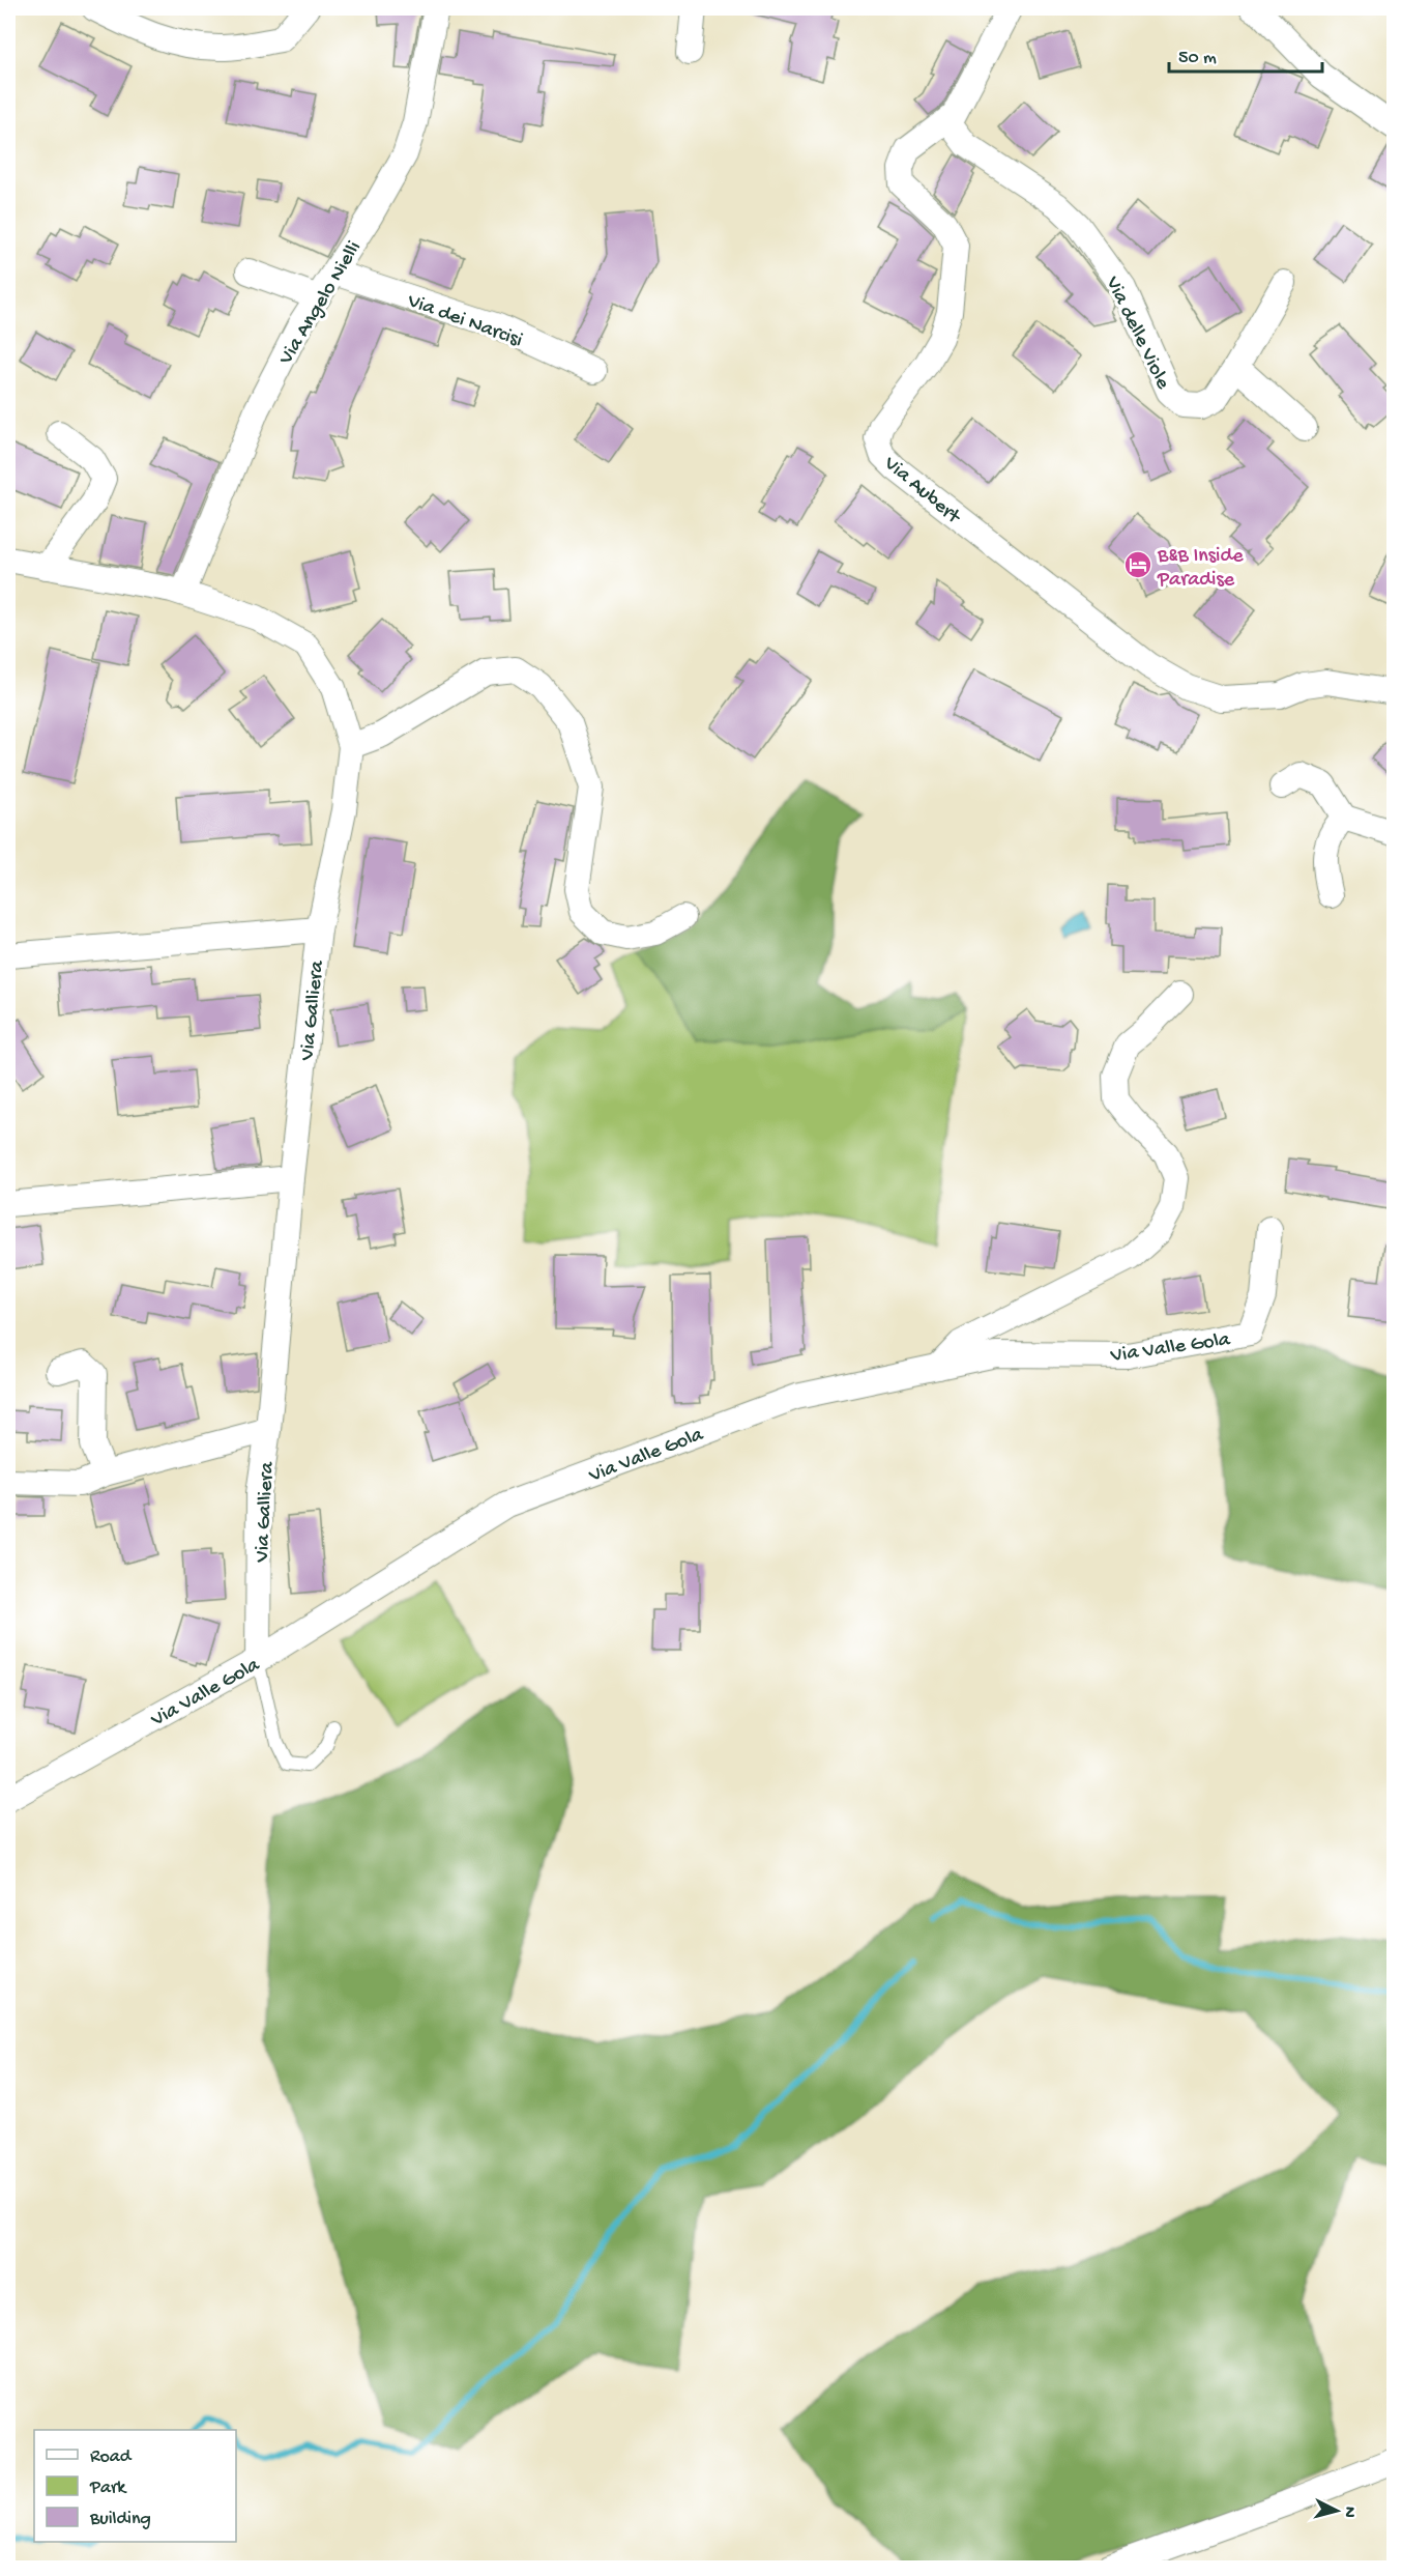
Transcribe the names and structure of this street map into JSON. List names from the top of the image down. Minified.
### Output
{"streets":{"street":["Via Angelo Nielli","Via dei Narcisi","Via delle Viole","Via Aubert","Via Galliera","Via Valle Gola"]},"crossings":[["Via Angelo Nielli","Via dei Narcisi"],["Via Angelo Nielli","Via Galliera"],["Via delle Viole","Via Aubert"],["Via Galliera","Via Valle Gola"]],"places":{"hotel":["B&B Inside Paradise"]},"legend":["Road","Park","Building"],"scale_bar":"50 m","north":"right"}
